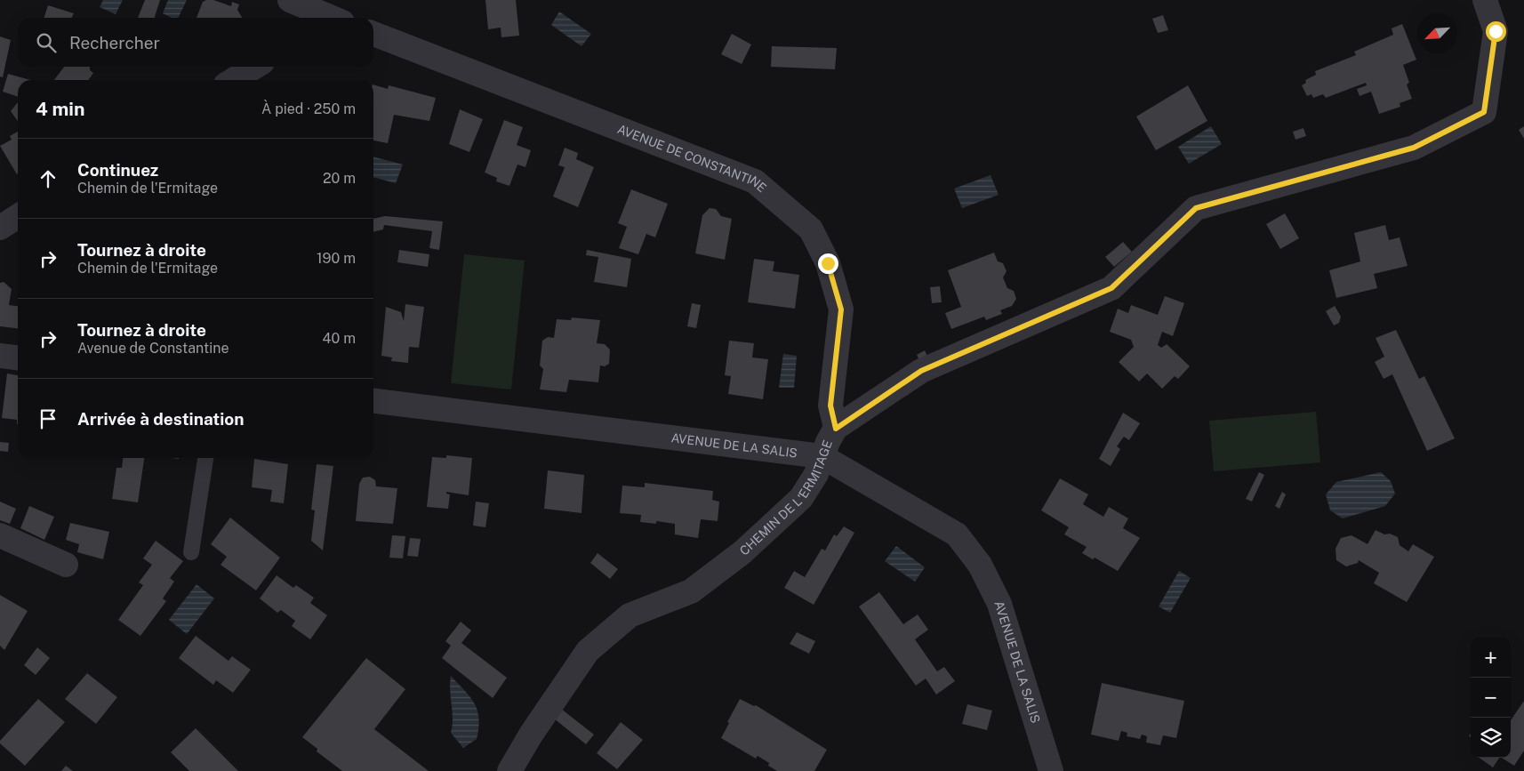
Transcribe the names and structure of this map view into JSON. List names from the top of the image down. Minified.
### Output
{"streets":{"street":["AVENUE DE CONSTANTINE","AVENUE DE LA SALIS","CHEMIN DE L'ERMITAGE"]},"crossings":[["AVENUE DE CONSTANTINE","CHEMIN DE L'ERMITAGE"],["AVENUE DE LA SALIS","CHEMIN DE L'ERMITAGE"]],"north":"bottom left","page":{"search":"Rechercher","heading":["4 min","À pied · 250 m"],"list":[["Continuez","Chemin de l'Ermitage","20 m"],["Tournez à droite","Chemin de l'Ermitage","190 m"],["Tournez à droite","Avenue de Constantine","40 m"],"Arrivée à destination"],"map_buttons":["+","−"]}}
